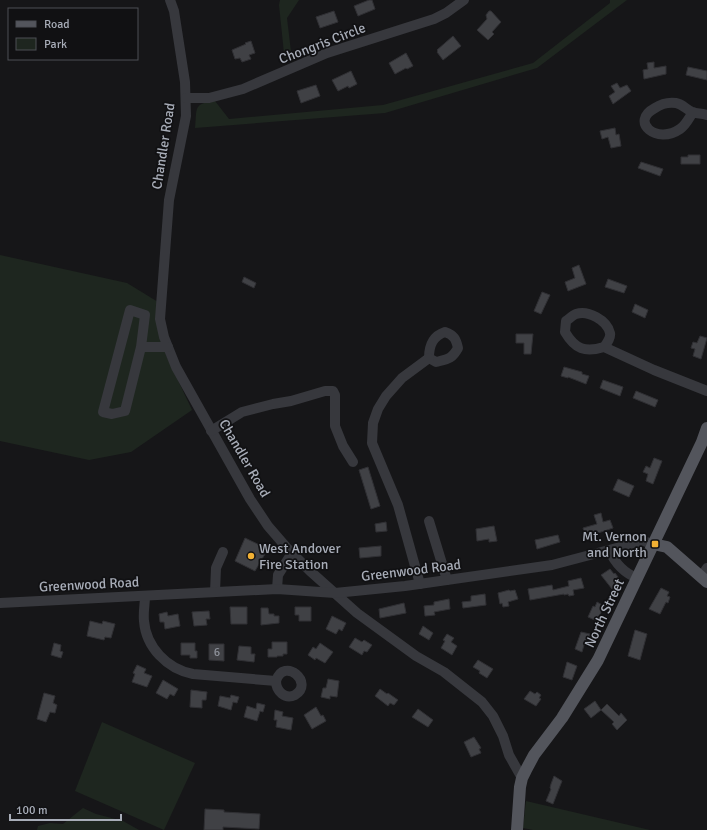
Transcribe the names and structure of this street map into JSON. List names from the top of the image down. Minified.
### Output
{"streets":{"main road":["North Street"],"street":["Chongris Circle","Chandler Road","Greenwood Road"]},"crossings":[["Chongris Circle","Chandler Road"],["Chandler Road","Greenwood Road"],["Chandler Road","North Street"],["Greenwood Road","North Street"]],"places":{"transit":["Mt. Vernon and North"],"other":["West Andover Fire Station"]},"house_numbers":["6"],"legend":["Road","Park"],"scale_bar":"100 m"}
